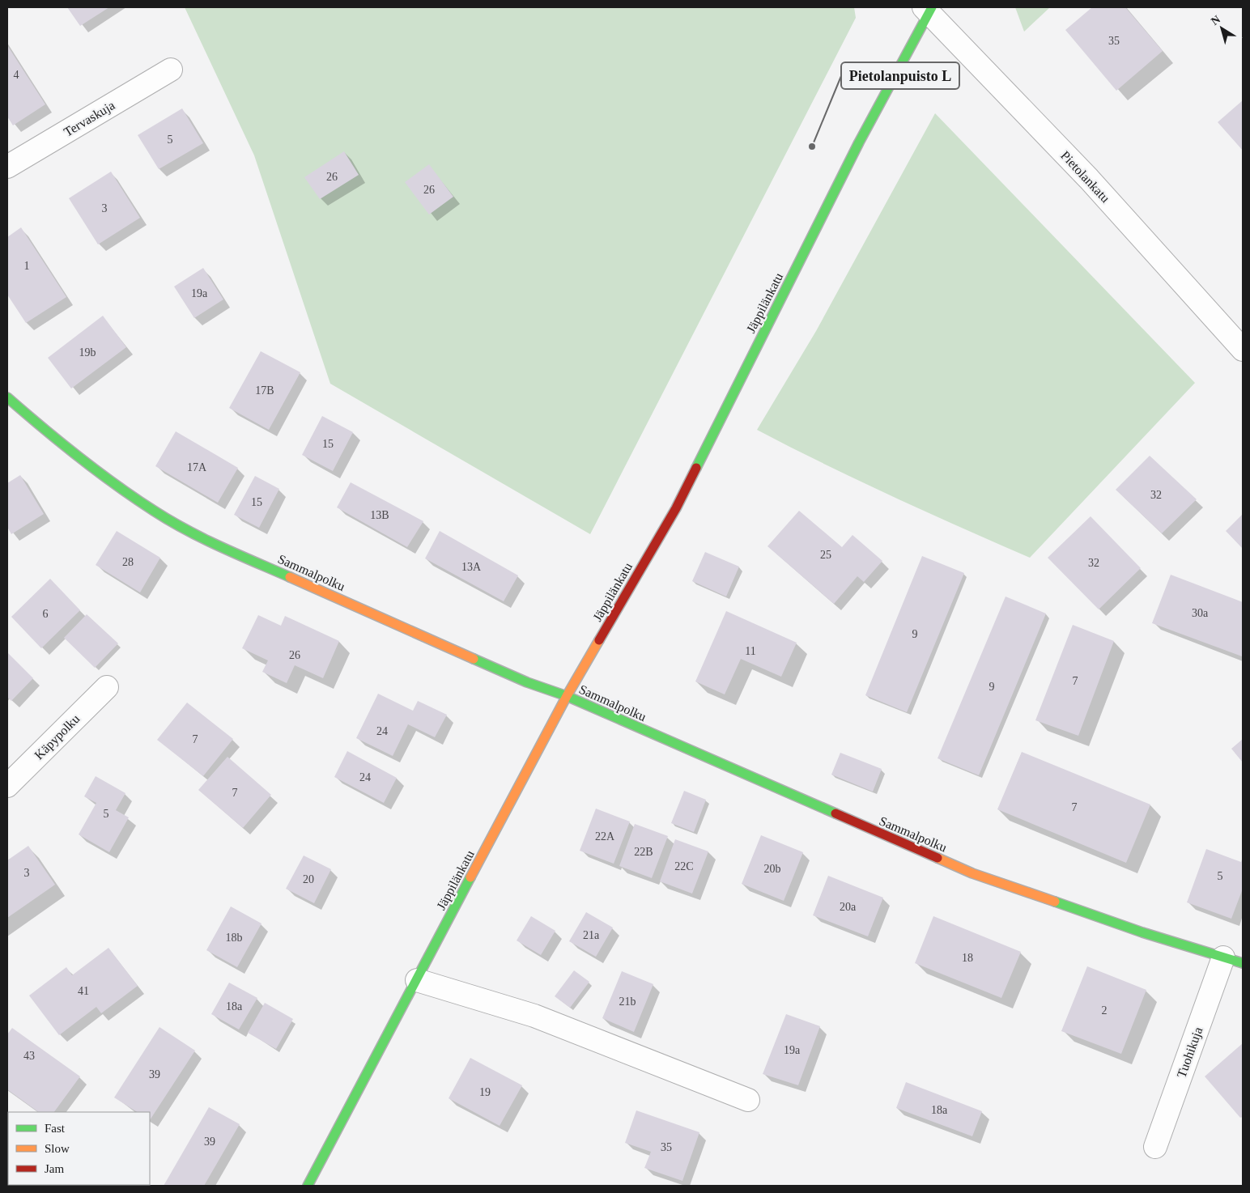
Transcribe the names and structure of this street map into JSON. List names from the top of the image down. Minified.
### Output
{"streets":{"street":["Tervaskuja","Pietolankatu","Jäppilänkatu","Sammalpolku","Käpypolku","Tuohikuja"]},"crossings":[["Pietolankatu","Jäppilänkatu"],["Jäppilänkatu","Sammalpolku"],["Sammalpolku","Tuohikuja"]],"places":["Pietolanpuisto L"],"house_numbers":["35","4","5","26","26","3","1","19a","19b","17B","15","17A","32","15","13B","25","28","32","13A","30a","6","9","11","26","7","9","24","7","24","7","7","5","22A","22B","22C","20b","3","5","20","20a","21a","18b","18","41","21b","18a","2","19a","43","39","19","18a","39","35"],"legend":["Fast","Slow","Jam"],"north":"top left"}
